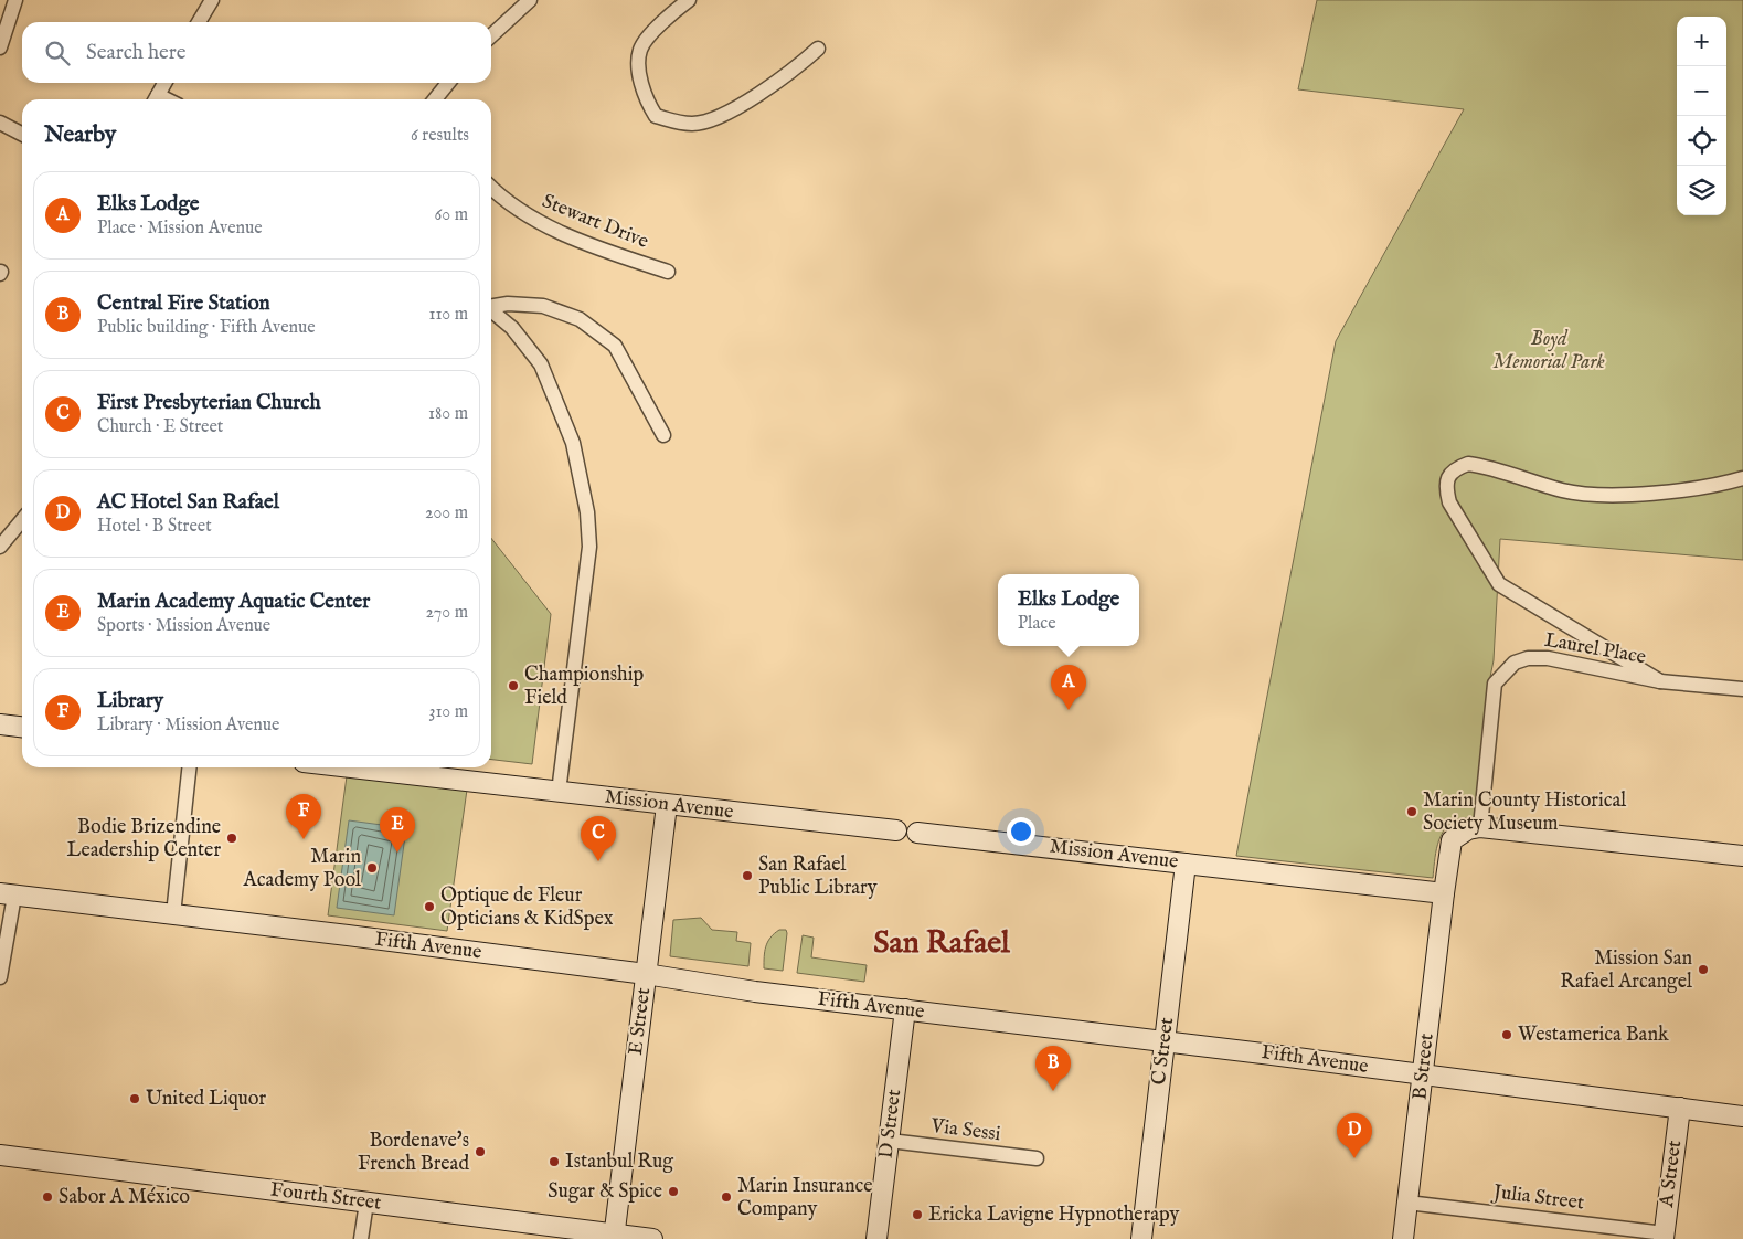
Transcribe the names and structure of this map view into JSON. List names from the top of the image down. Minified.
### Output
{"streets":{"street":["Stewart Drive","Laurel Place","Mission Avenue","Fifth Avenue","E Street","C Street","B Street","D Street","Via Sessi","A Street","Fourth Street","Julia Street"]},"crossings":[["Mission Avenue","E Street"],["Mission Avenue","C Street"],["Mission Avenue","B Street"],["Fifth Avenue","E Street"],["Fifth Avenue","C Street"],["Fifth Avenue","B Street"],["Fifth Avenue","D Street"],["Fifth Avenue","A Street"],["E Street","Fourth Street"],["B Street","Julia Street"],["D Street","Via Sessi"],["A Street","Julia Street"]],"districts":["San Rafael"],"parks":["Boyd Memorial Park"],"places":["Championship Field","Marin County Historical Society Museum","Bodie Brizendine Leadership Center","Marin Academy Pool","San Rafael Public Library","Optique de Fleur Opticians & KidSpex","Mission San Rafael Arcangel","Westamerica Bank","United Liquor","Bordenave's French Bread","Istanbul Rug","Sugar & Spice","Sabor A México","Marin Insurance Company","Ericka Lavigne Hypnotherapy"],"page":{"map_buttons":["+","−"],"search":"Search here","heading":["Nearby","6 results"],"list":[{"mark":"A","name":"Elks Lodge","note":"Place · Mission Avenue","value":"60 m"},{"mark":"B","name":"Central Fire Station","note":"Public building · Fifth Avenue","value":"110 m"},{"mark":"C","name":"First Presbyterian Church","note":"Church · E Street","value":"180 m"},{"mark":"D","name":"AC Hotel San Rafael","note":"Hotel · B Street","value":"200 m"},{"mark":"E","name":"Marin Academy Aquatic Center","note":"Sports · Mission Avenue","value":"270 m"},{"mark":"F","name":"Library","note":"Library · Mission Avenue","value":"310 m"}],"popup":["Elks Lodge","Place"],"pins":["A","F","E","C","B","D"]}}
